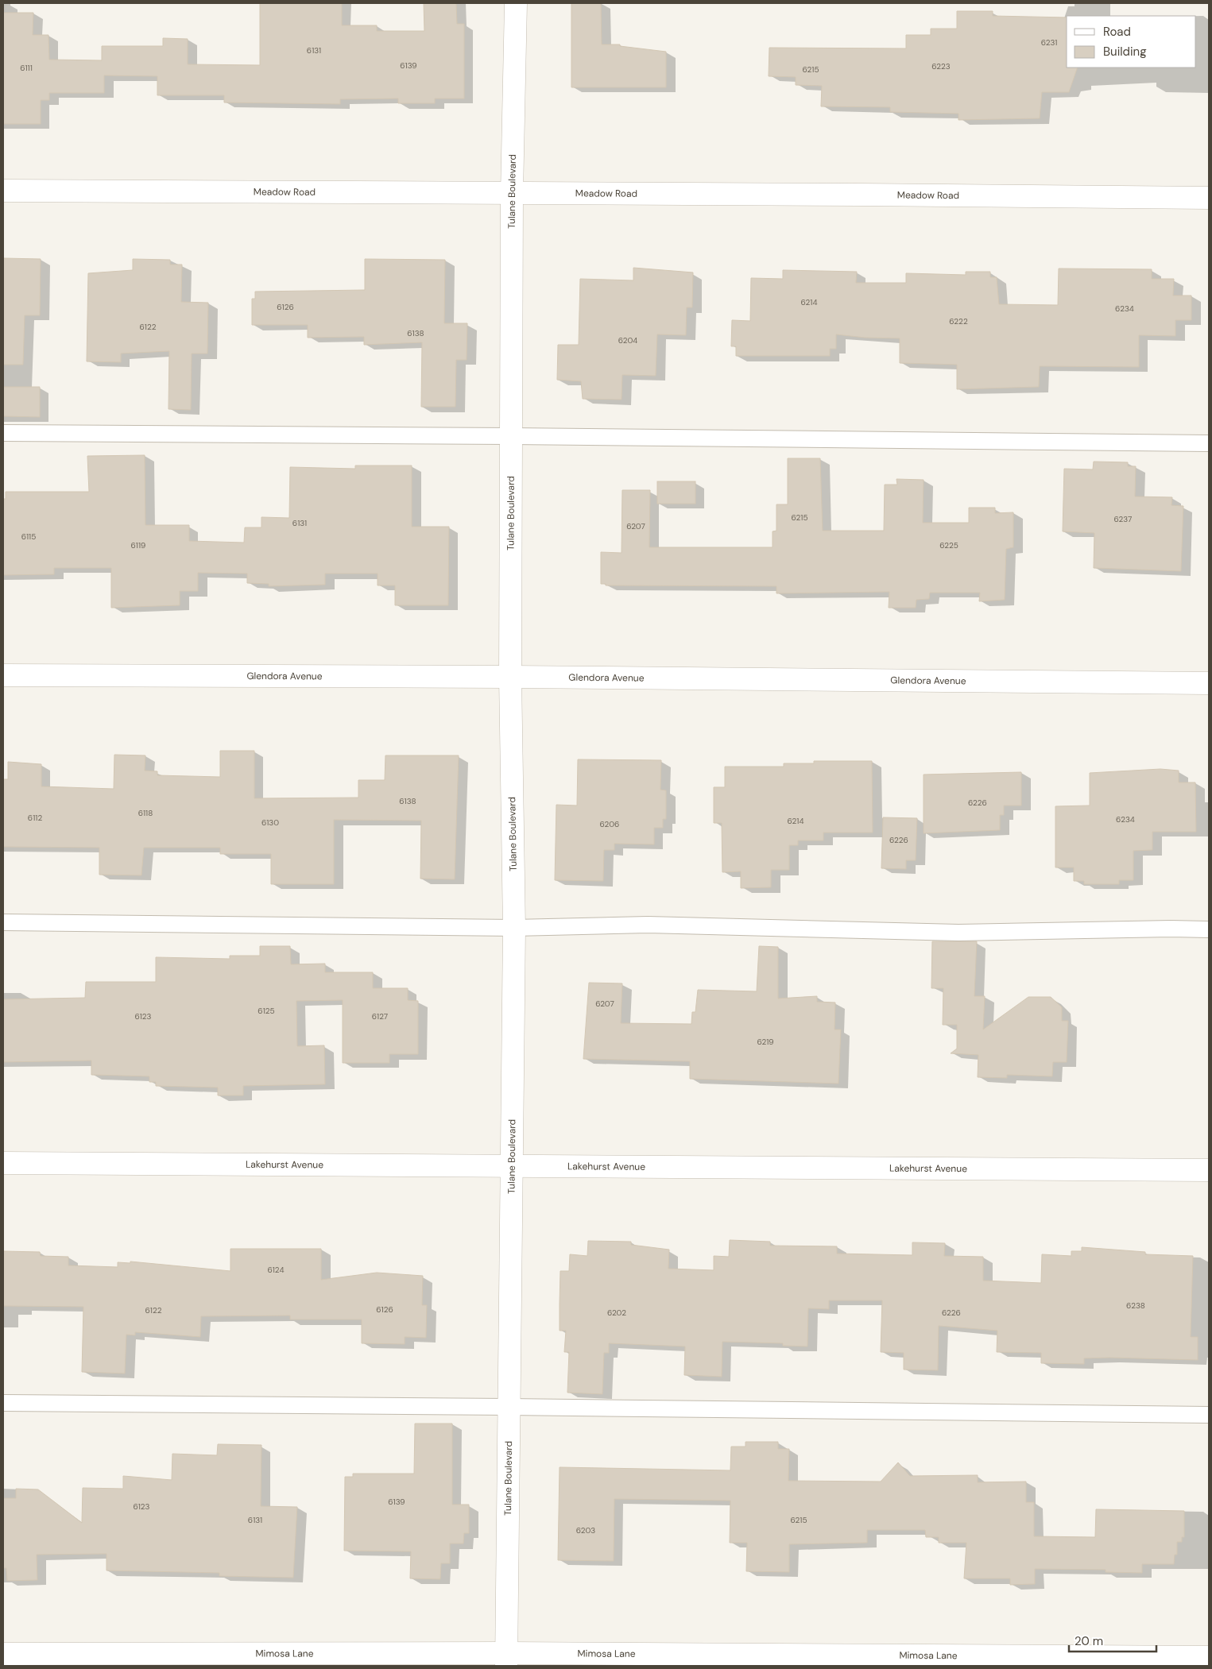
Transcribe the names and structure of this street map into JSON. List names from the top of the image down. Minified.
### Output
{"streets":{"street":["Meadow Road","Tulane Boulevard","Glendora Avenue","Lakehurst Avenue","Mimosa Lane"]},"crossings":[["Meadow Road","Tulane Boulevard"],["Tulane Boulevard","Glendora Avenue"],["Tulane Boulevard","Lakehurst Avenue"],["Tulane Boulevard","Mimosa Lane"]],"house_numbers":["6231","6131","6139","6223","6111","6215","6214","6126","6234","6222","6122","6138","6204","6215","6237","6131","6207","6115","6119","6225","6138","6226","6118","6112","6234","6214","6130","6206","6226","6207","6125","6123","6127","6219","6124","6238","6126","6122","6202","6226","6139","6123","6131","6215","6203"],"legend":["Road","Building"],"scale_bar":"20 m"}
